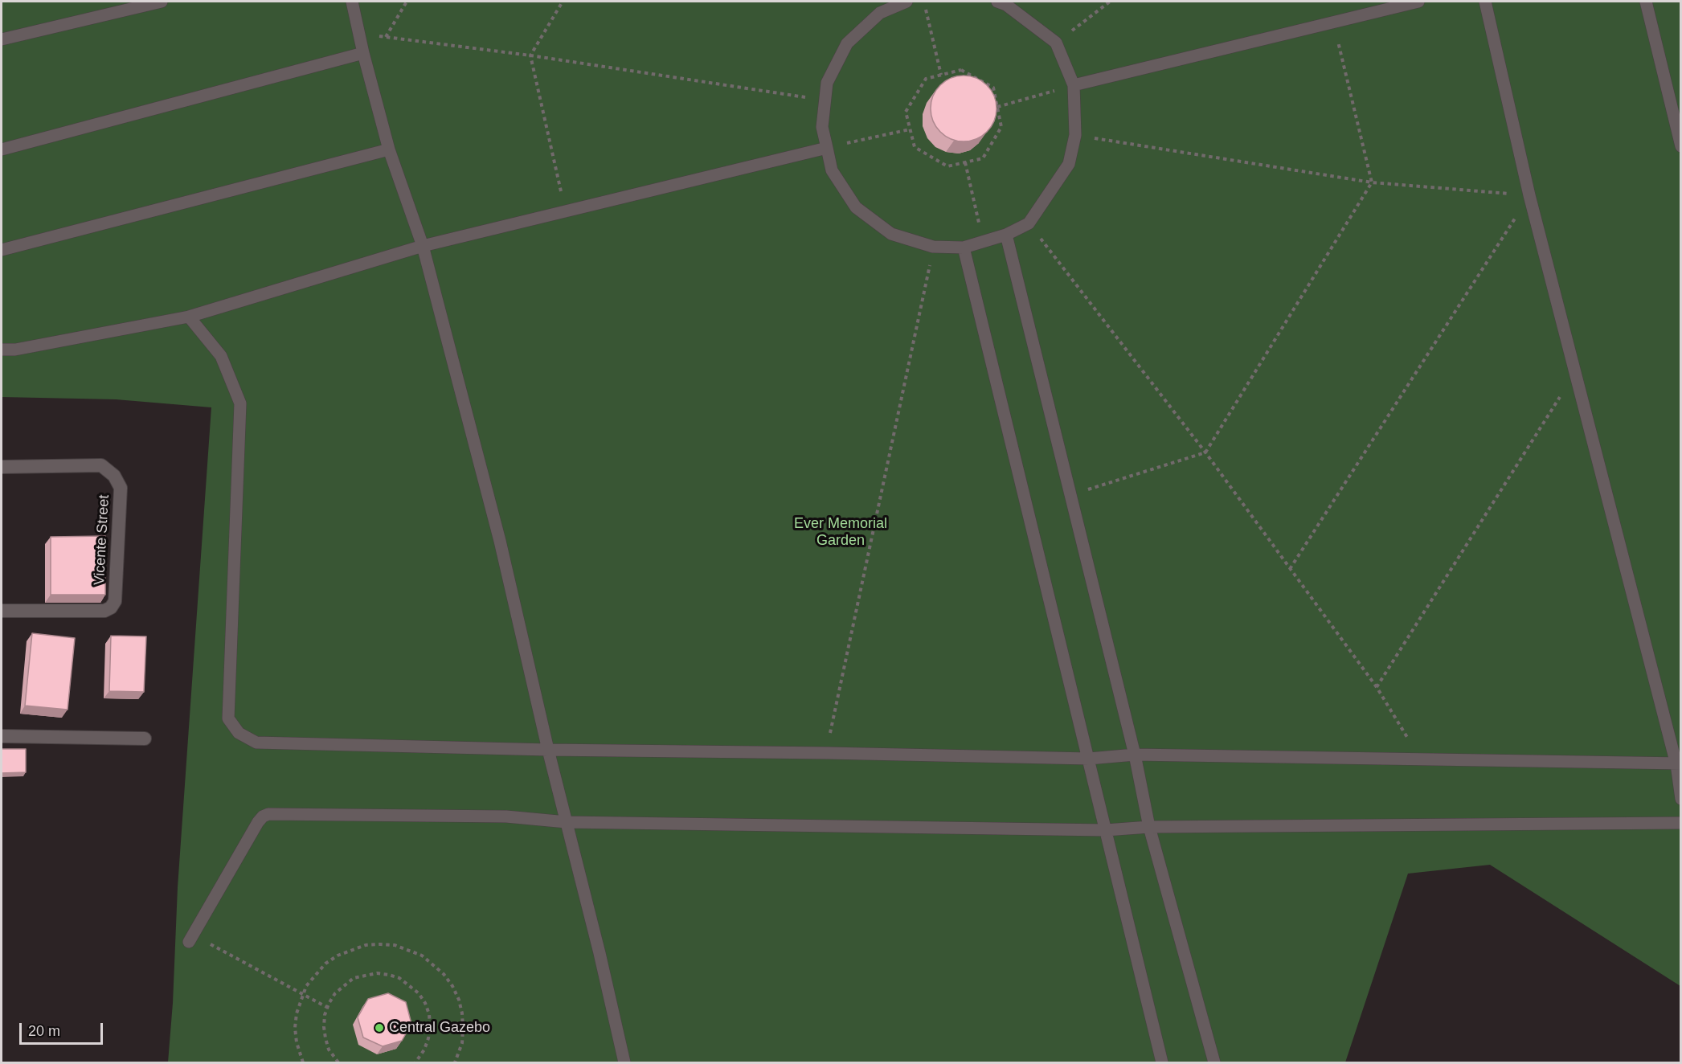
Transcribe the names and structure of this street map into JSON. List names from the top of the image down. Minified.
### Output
{"streets":{"street":["Vicente Street"]},"parks":["Ever Memorial Garden"],"places":["Central Gazebo"],"scale_bar":"20 m"}
